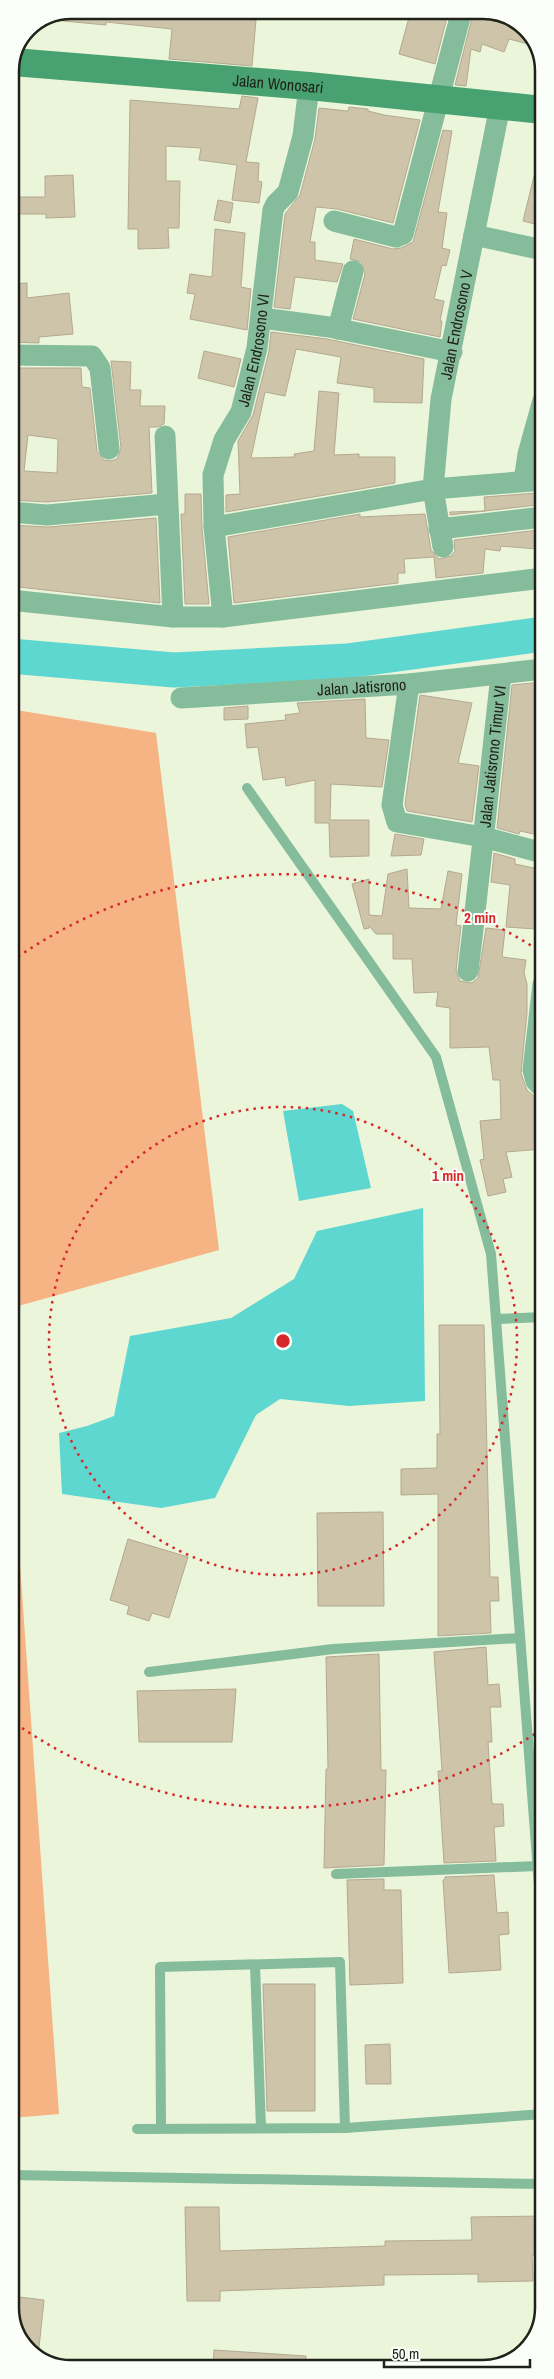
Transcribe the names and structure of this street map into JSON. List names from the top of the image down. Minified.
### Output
{"streets":{"main road":["Jalan Wonosari"],"street":["Jalan Endrosono V","Jalan Endrosono VI","Jalan Jatisrono","Jalan Jatisrono Timur VI"]},"crossings":[["Jalan Wonosari","Jalan Endrosono V"],["Jalan Wonosari","Jalan Endrosono VI"],["Jalan Jatisrono","Jalan Jatisrono Timur VI"]],"scale_bar":"50 m","rings":["2 min","1 min"]}
